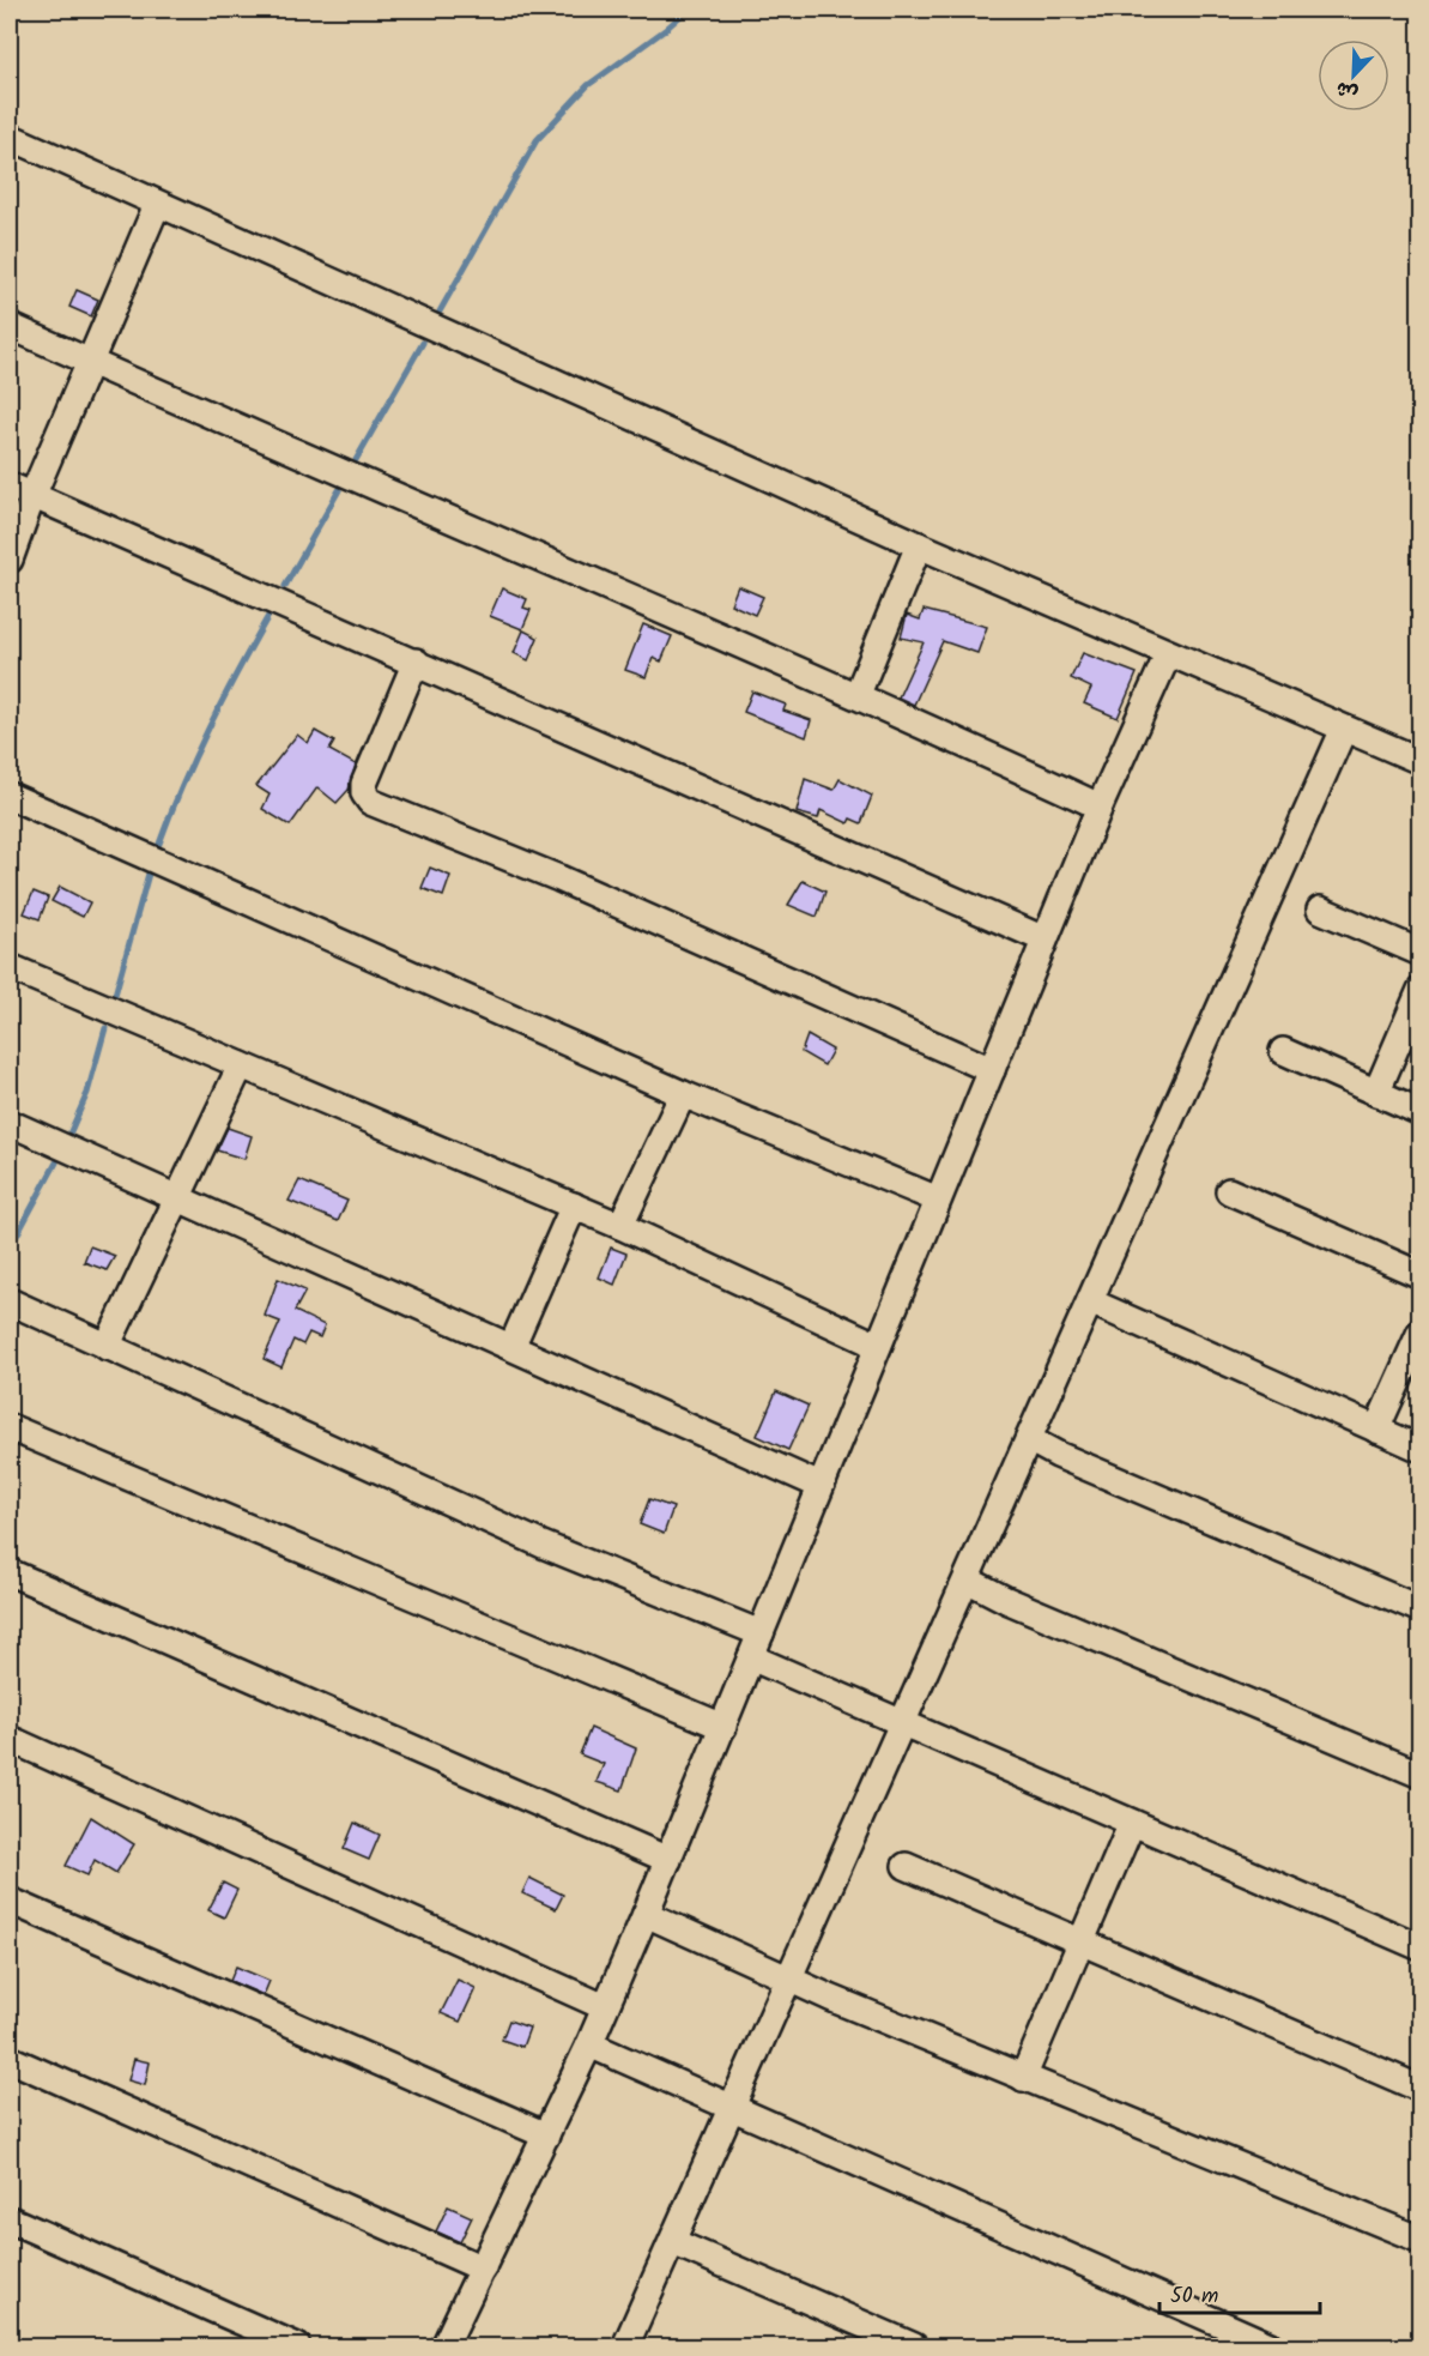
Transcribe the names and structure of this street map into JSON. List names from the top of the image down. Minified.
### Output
{"scale_bar":"50 m","north":"bottom left"}
